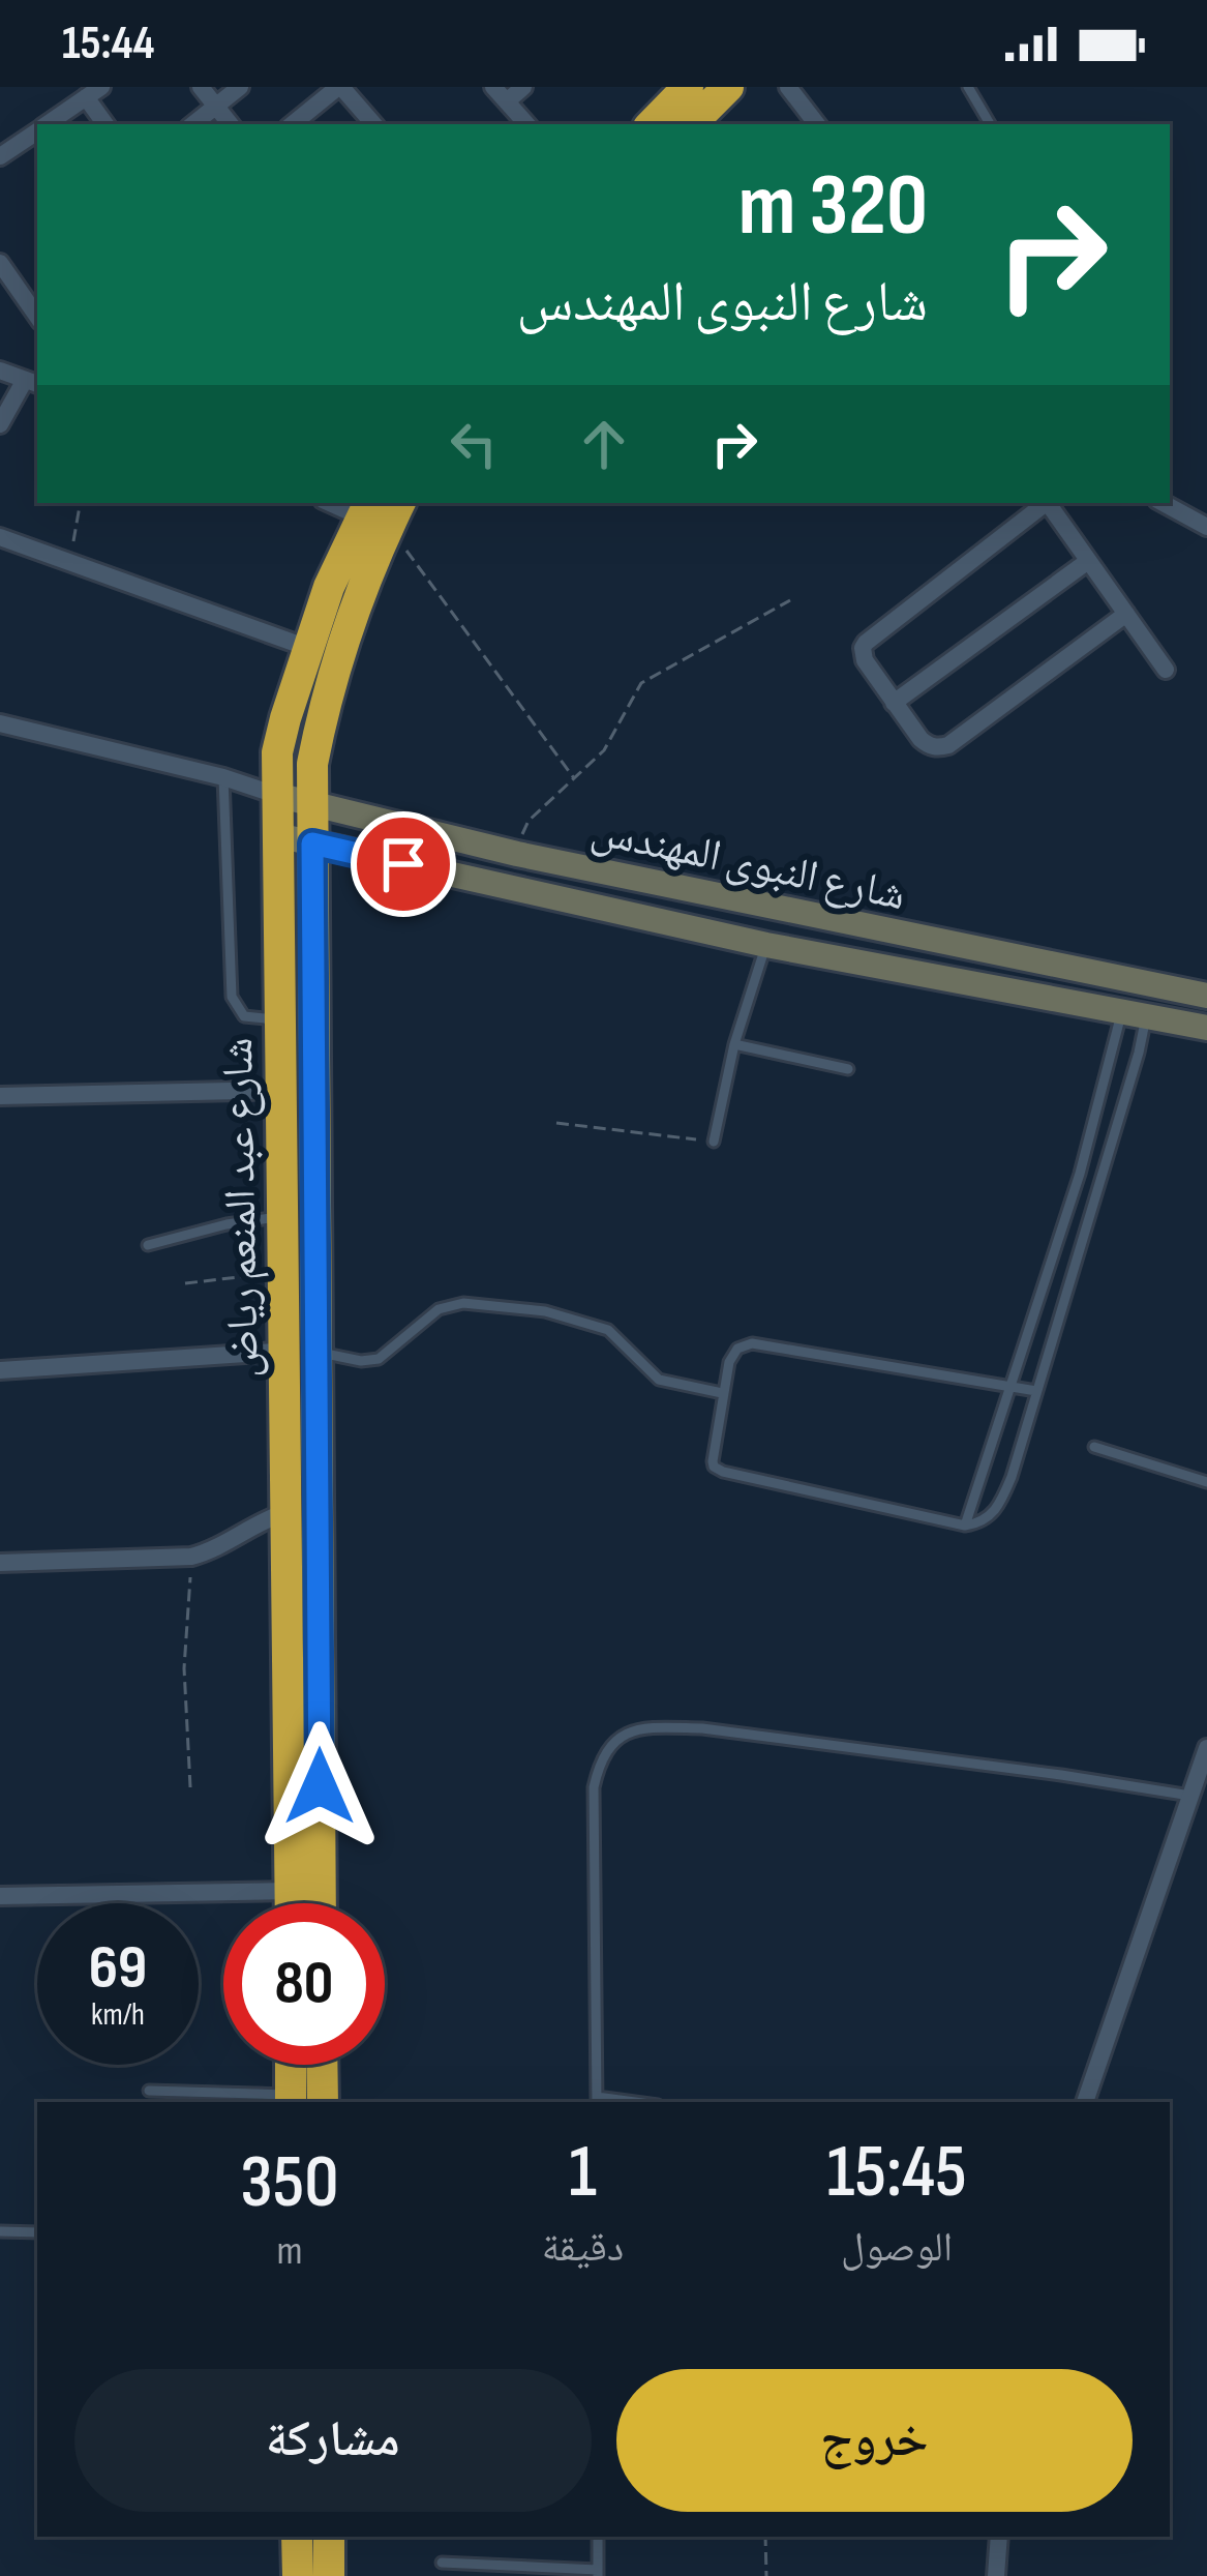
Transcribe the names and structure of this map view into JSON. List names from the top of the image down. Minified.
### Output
{"streets":{"highway":["شارع عبد المنعم رياض"],"street":["شارع النبوى المهندس"]},"crossings":[["شارع النبوى المهندس","شارع عبد المنعم رياض"]],"page":{"status":"15:44","turn":["320 m","شارع النبوى المهندس"],"speed":"69 km/h","limit":"80","eta":["15:45","الوصول","1","دقيقة","350","m"],"buttons":["خروج","مشاركة"]}}
